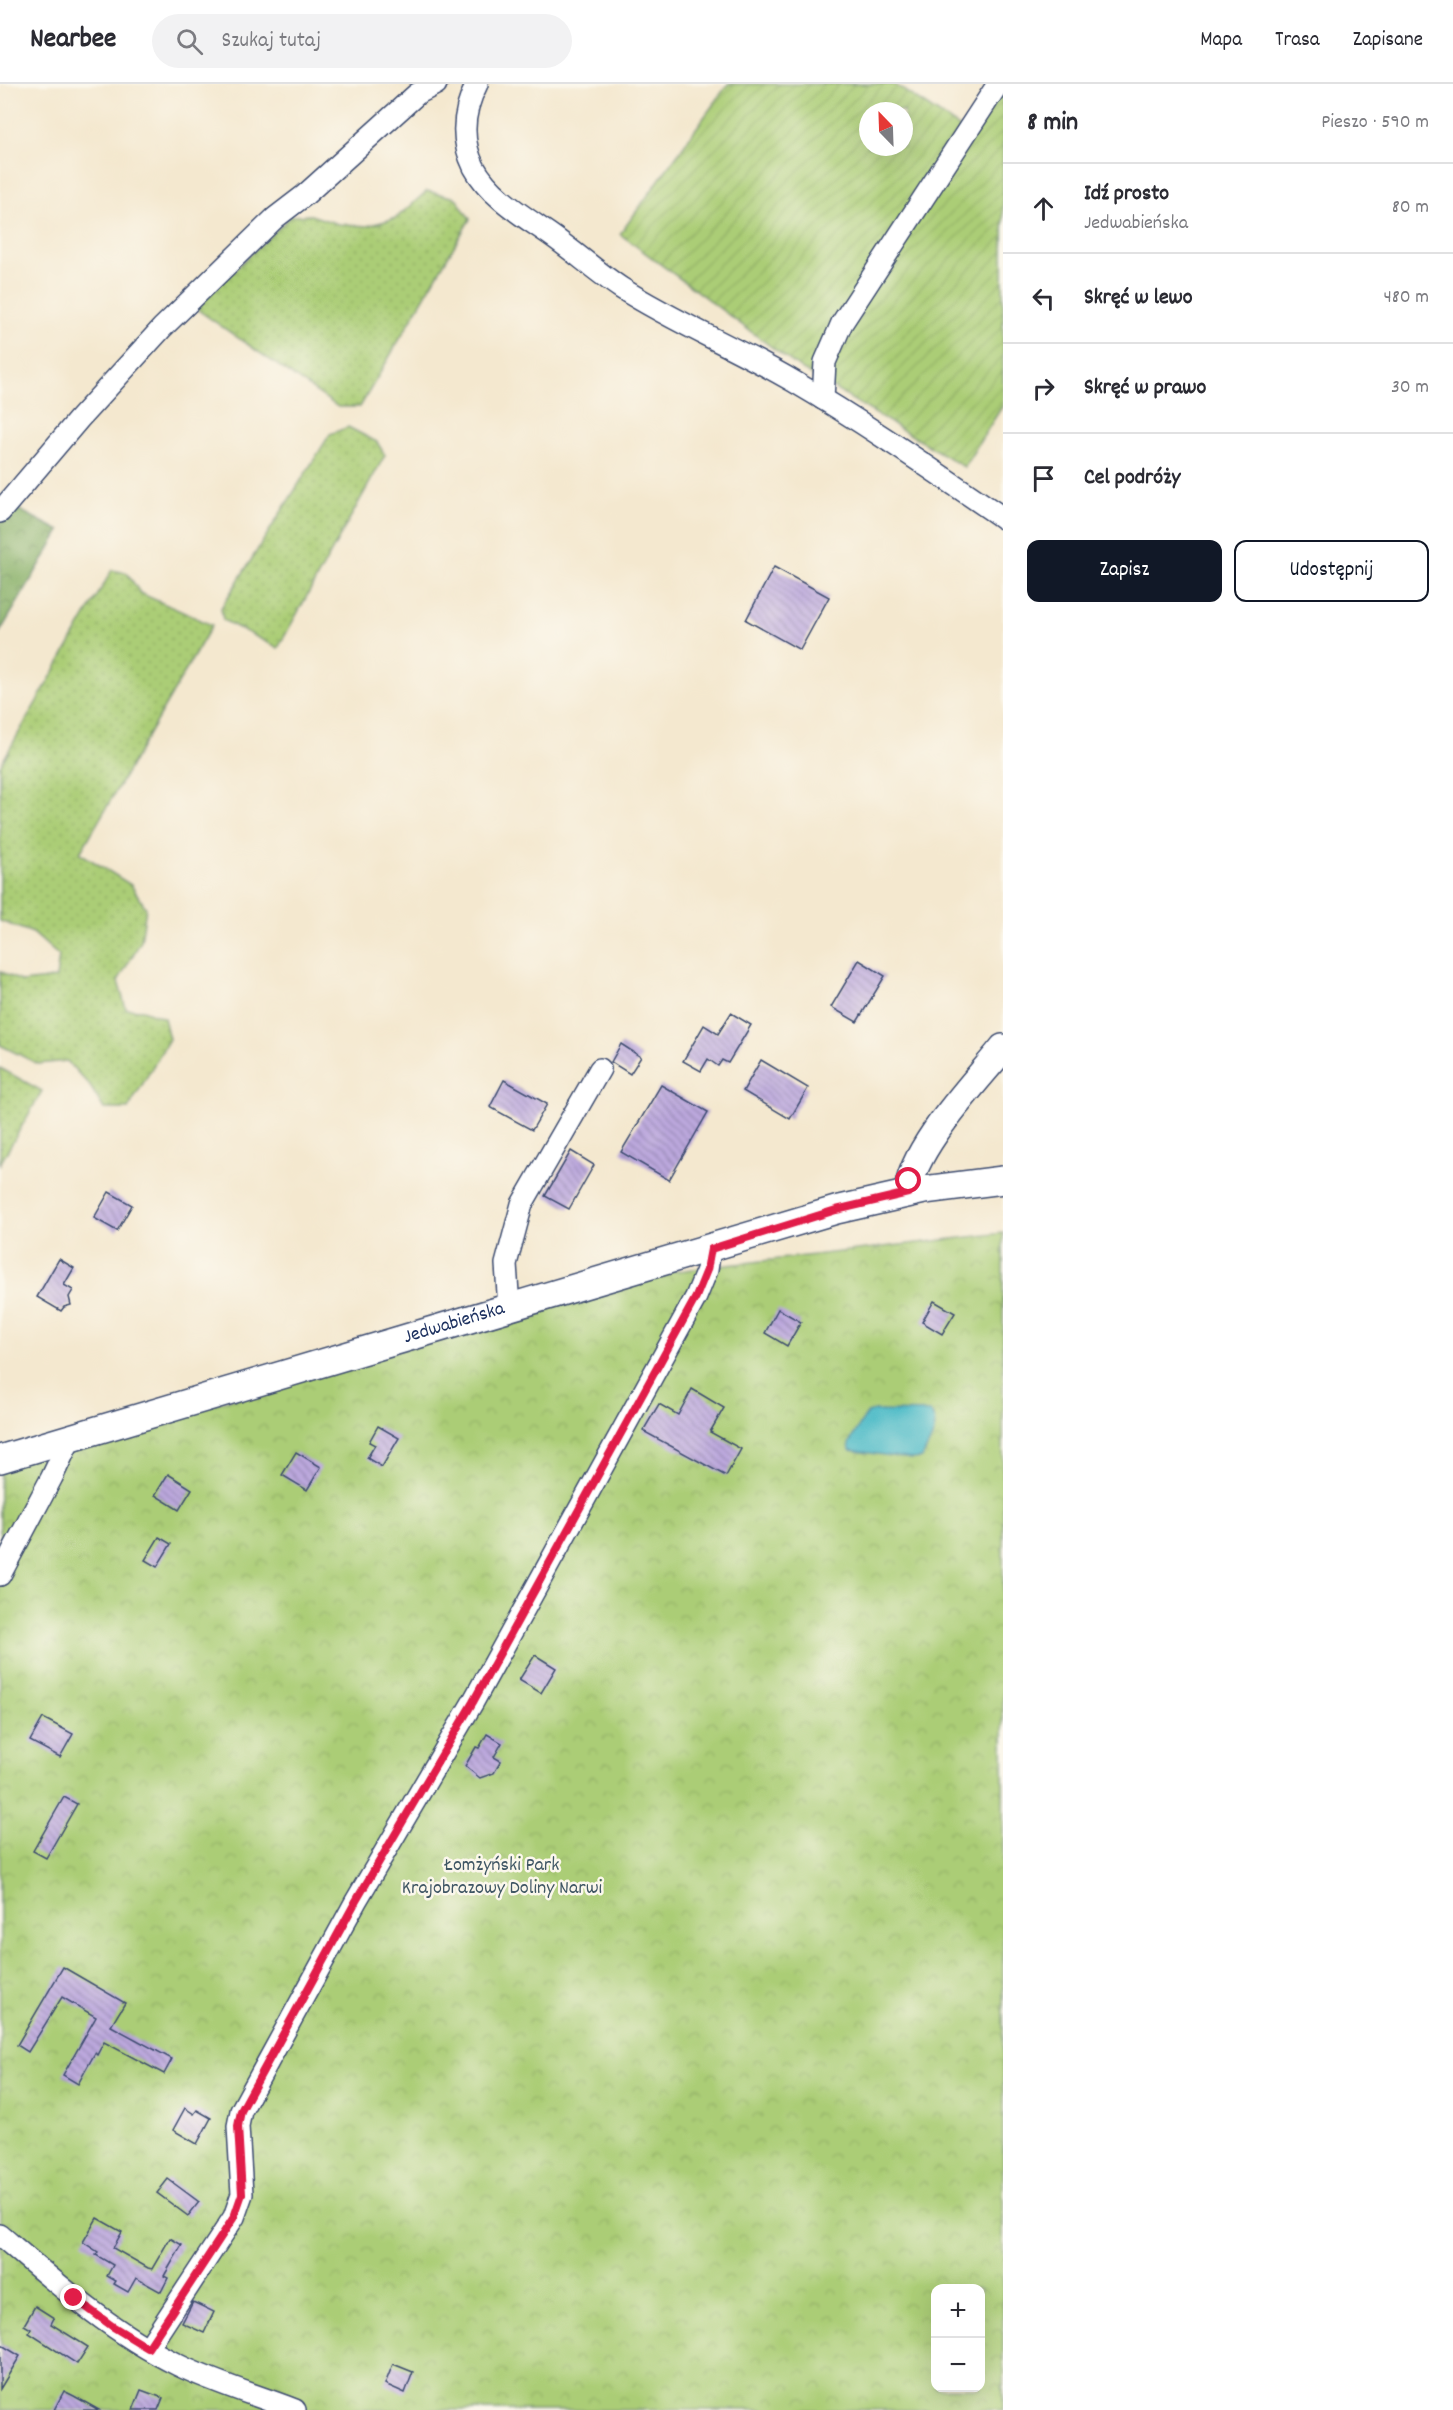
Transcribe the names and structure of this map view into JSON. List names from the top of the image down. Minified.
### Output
{"streets":{"main road":["Jedwabieńska"]},"parks":["Łomżyński Park Krajobrazowy Doliny Narwi"],"north":"top left","page":{"header":"Nearbee","search":"Szukaj tutaj","nav":["Mapa","Trasa","Zapisane"],"heading":["8 min","Pieszo · 590 m"],"list":[["Idź prosto","Jedwabieńska","80 m"],["Skręć w lewo","480 m"],["Skręć w prawo","30 m"],"Cel podróży"],"buttons":["Zapisz","Udostępnij"],"map_buttons":["+","−"]}}
